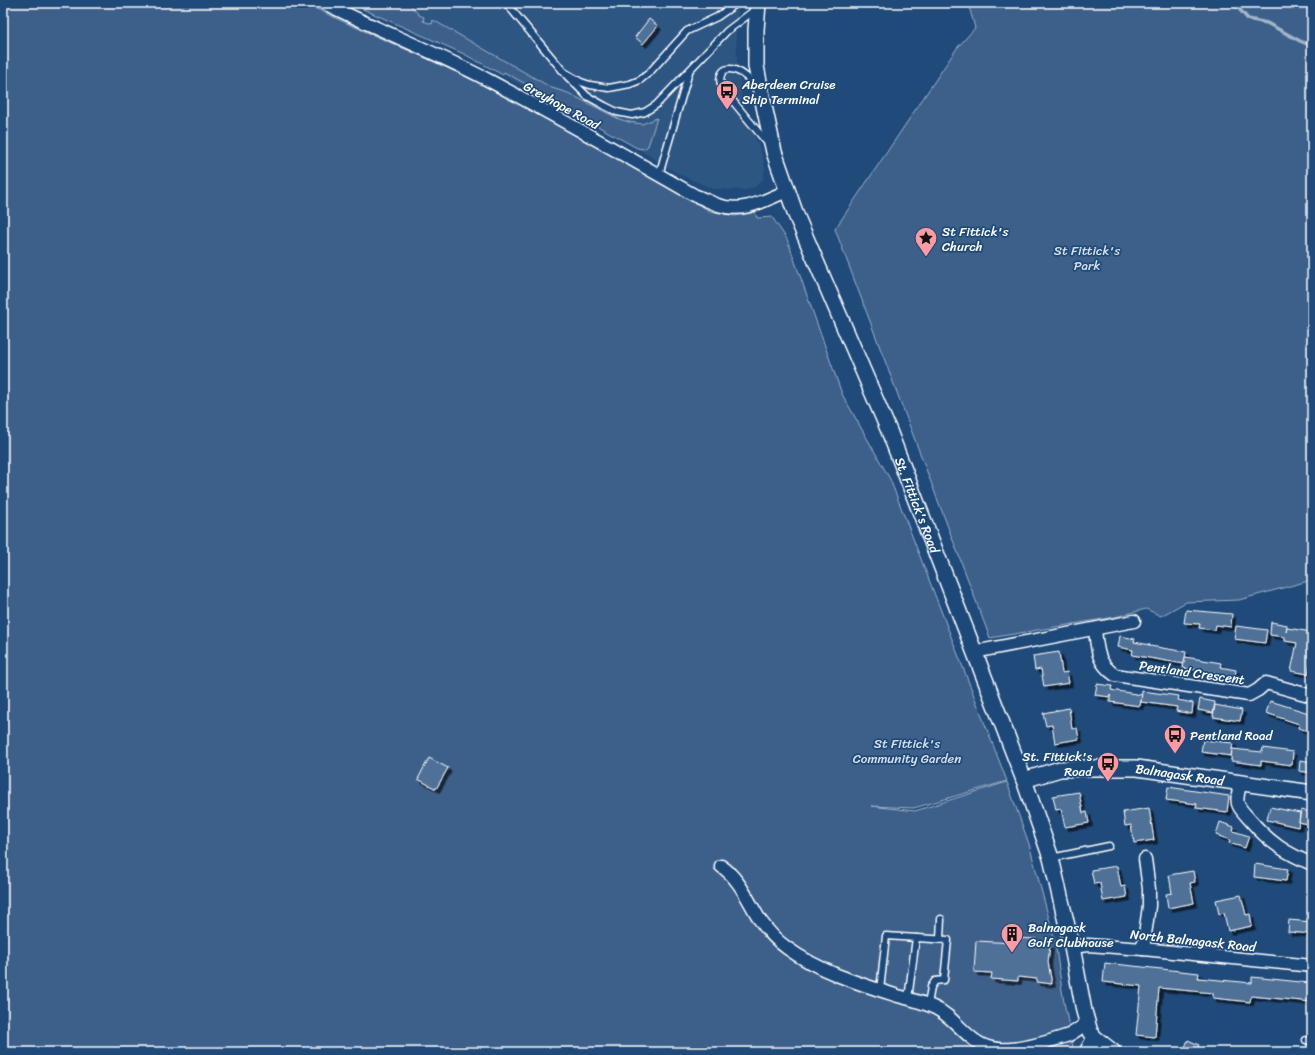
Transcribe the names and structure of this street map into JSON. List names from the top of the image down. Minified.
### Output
{"streets":{"street":["Greyhope Road","St. Fittick's Road","Pentland Crescent","Balnagask Road","North Balnagask Road"]},"crossings":[["Greyhope Road","St. Fittick's Road"],["St. Fittick's Road","Balnagask Road"],["St. Fittick's Road","North Balnagask Road"]],"parks":["St Fittick's Park","St Fittick's Community Garden"],"places":{"bus stop":["Aberdeen Cruise Ship Terminal","Pentland Road","St. Fittick's Road"],"place":["St Fittick's Church"],"building":["Balnagask Golf Clubhouse"]}}
